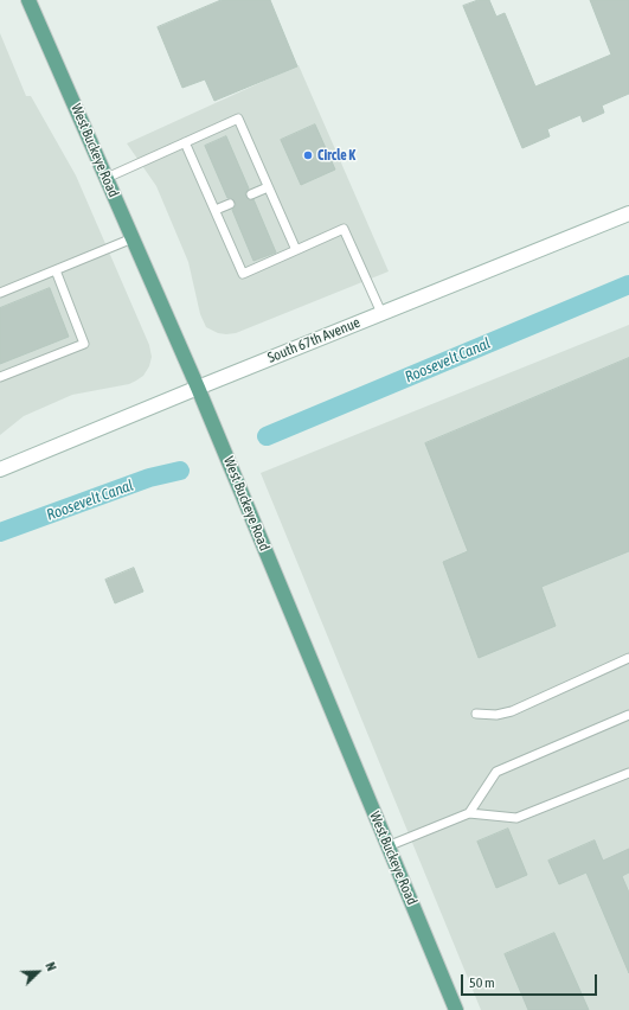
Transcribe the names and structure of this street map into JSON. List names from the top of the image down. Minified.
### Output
{"streets":{"main road":["West Buckeye Road","South 67th Avenue"]},"crossings":[["West Buckeye Road","South 67th Avenue"]],"water":["Roosevelt Canal"],"places":["Circle K"],"scale_bar":"50 m","north":"top right"}
